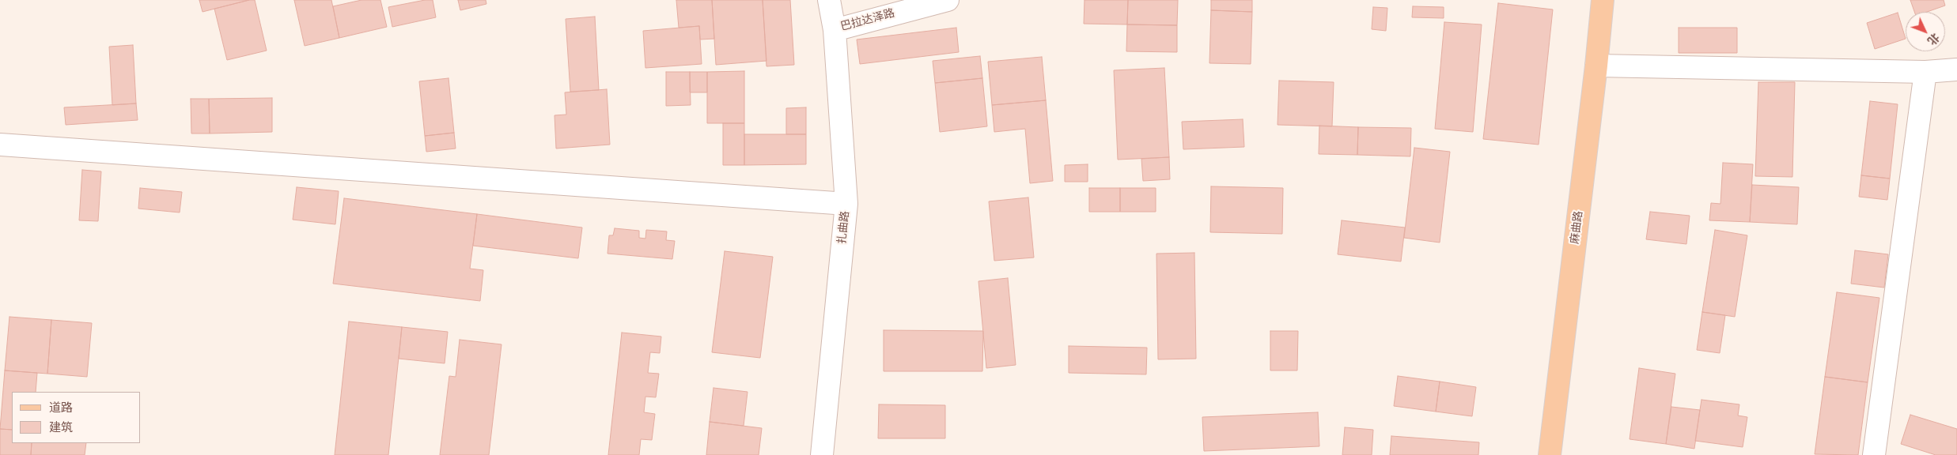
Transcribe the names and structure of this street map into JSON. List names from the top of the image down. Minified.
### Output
{"streets":{"main road":["麻曲路"],"street":["巴拉达泽路","扎曲路"]},"crossings":[["巴拉达泽路","扎曲路"]],"legend":["道路","建筑"],"north":"bottom right"}
